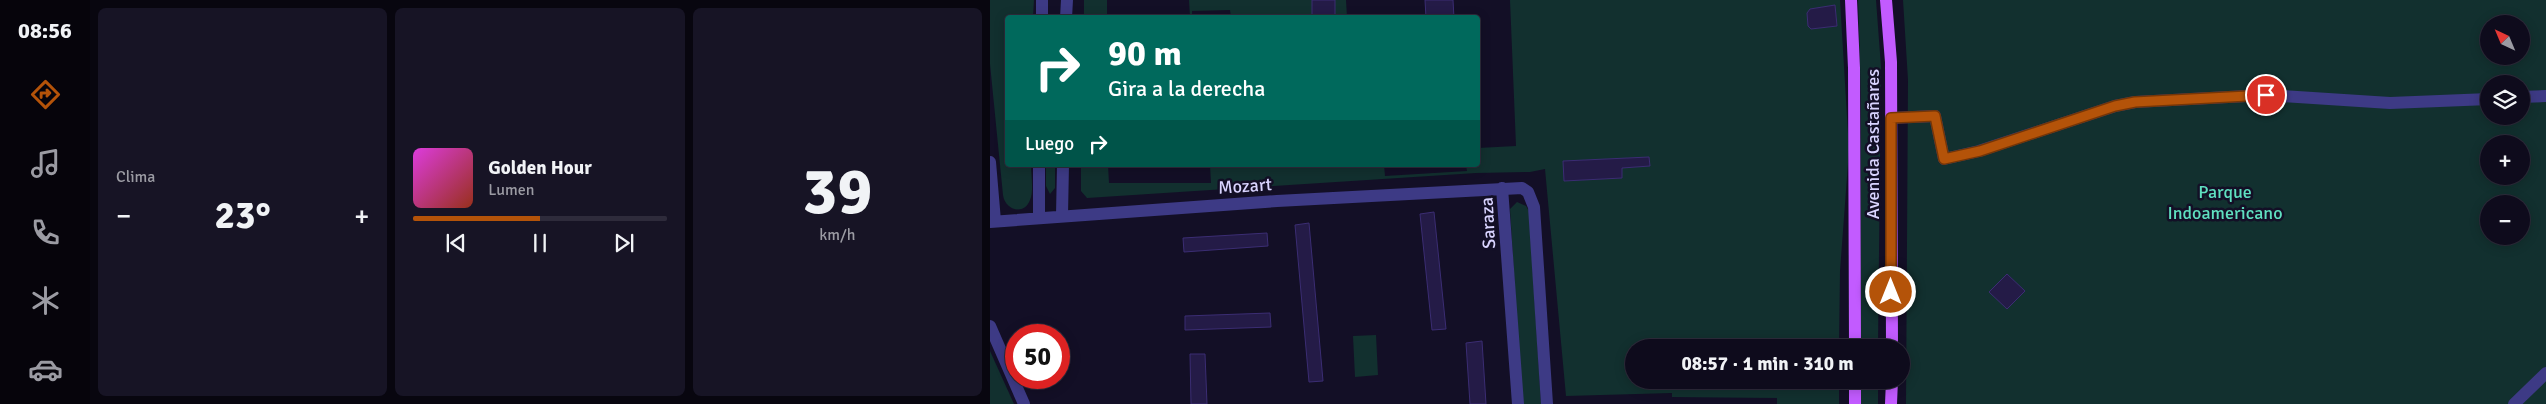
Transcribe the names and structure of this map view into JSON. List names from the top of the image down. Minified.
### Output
{"streets":{"main road":["Avenida Castañares"],"street":["Mozart","Saraza"]},"crossings":[["Mozart","Saraza"]],"parks":["Parque Indoamericano"],"north":"top left","page":{"tabs":"08:56","tile":["Clima",["39","km/h"]],"map_buttons":["+","−"],"turn":["90 m","Gira a la derecha"],"then":"Luego","song":["Golden Hour","Lumen"],"heat":["−","23°","+"],"limit":"50","trip":"08:57 · 1 min · 310 m"}}
